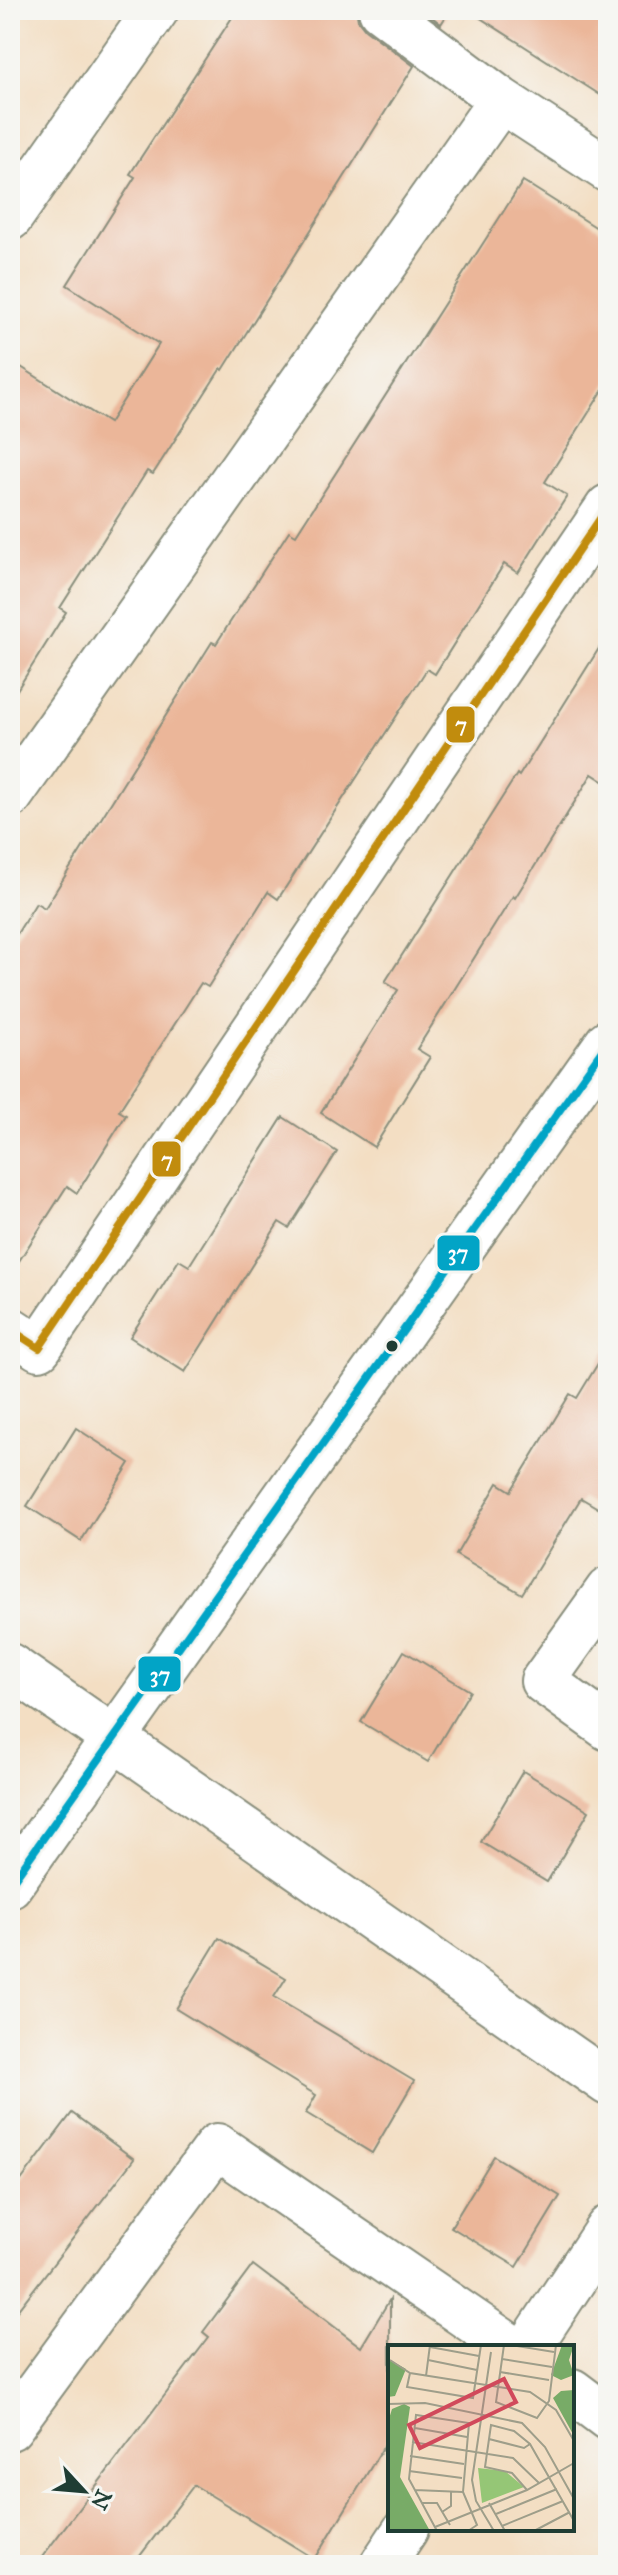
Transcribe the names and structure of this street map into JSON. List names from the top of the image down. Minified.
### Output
{"lines":["transit line 7","transit line 37"],"north":"bottom right"}
